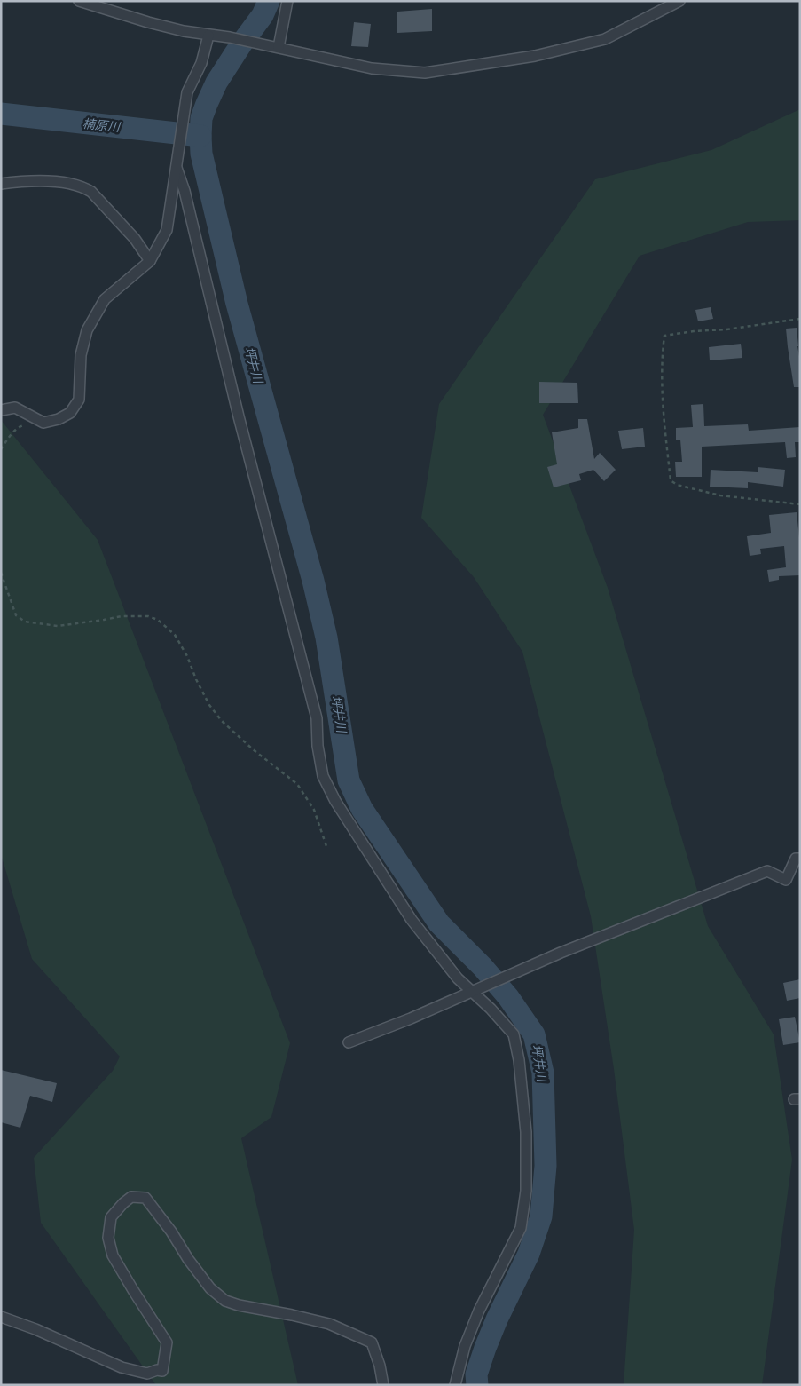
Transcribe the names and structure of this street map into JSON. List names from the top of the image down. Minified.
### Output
{"water":["楠原川","坪井川"]}
